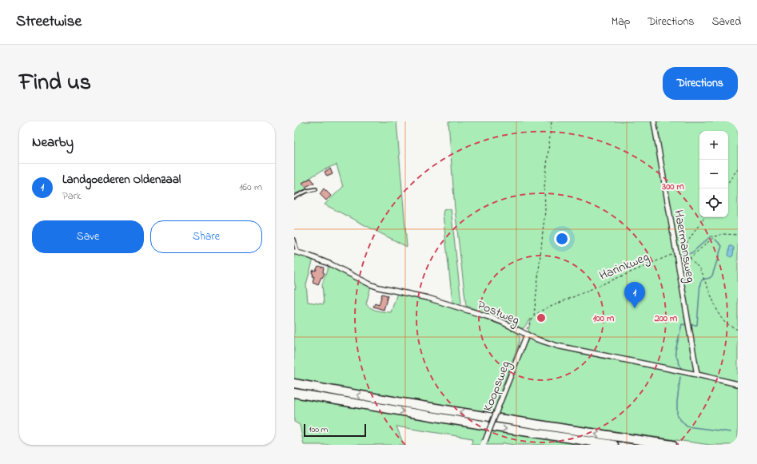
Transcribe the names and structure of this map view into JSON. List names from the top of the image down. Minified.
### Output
{"streets":{"street":["Haermansweg","Postweg","Koopsweg"],"path":["Harinkweg"]},"crossings":[["Haermansweg","Harinkweg"],["Haermansweg","Postweg"],["Postweg","Koopsweg"]],"scale_bar":"100 m","page":{"header":"Streetwise","nav":["Map","Directions","Saved"],"title":"Find us","buttons":["Directions",["Save","Share"]],"heading":"Nearby","map_buttons":["+","−"],"list":[{"mark":"1","name":"Landgoederen Oldenzaal","note":"Park","value":"160 m"}],"pins":"1","scale":"100 m"},"rings":["300 m","100 m","200 m"]}
